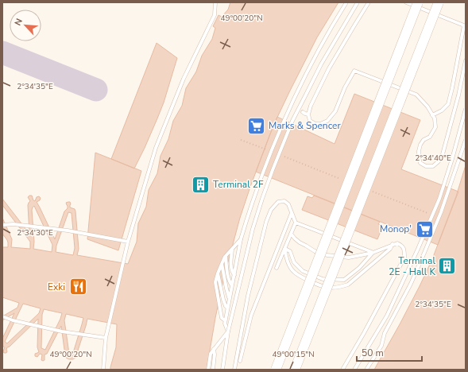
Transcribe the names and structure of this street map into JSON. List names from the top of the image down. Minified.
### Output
{"places":{"supermarket":["Marks & Spencer","Monop'"],"building":["Terminal 2F","Terminal 2E - Hall K"],"restaurant":["Exki"]},"scale_bar":"50 m","north":"top left","coordinates":["49°00'20\"N","2°34'35\"E","2°34'40\"E","2°34'30\"E","49°00'15\"N"]}
